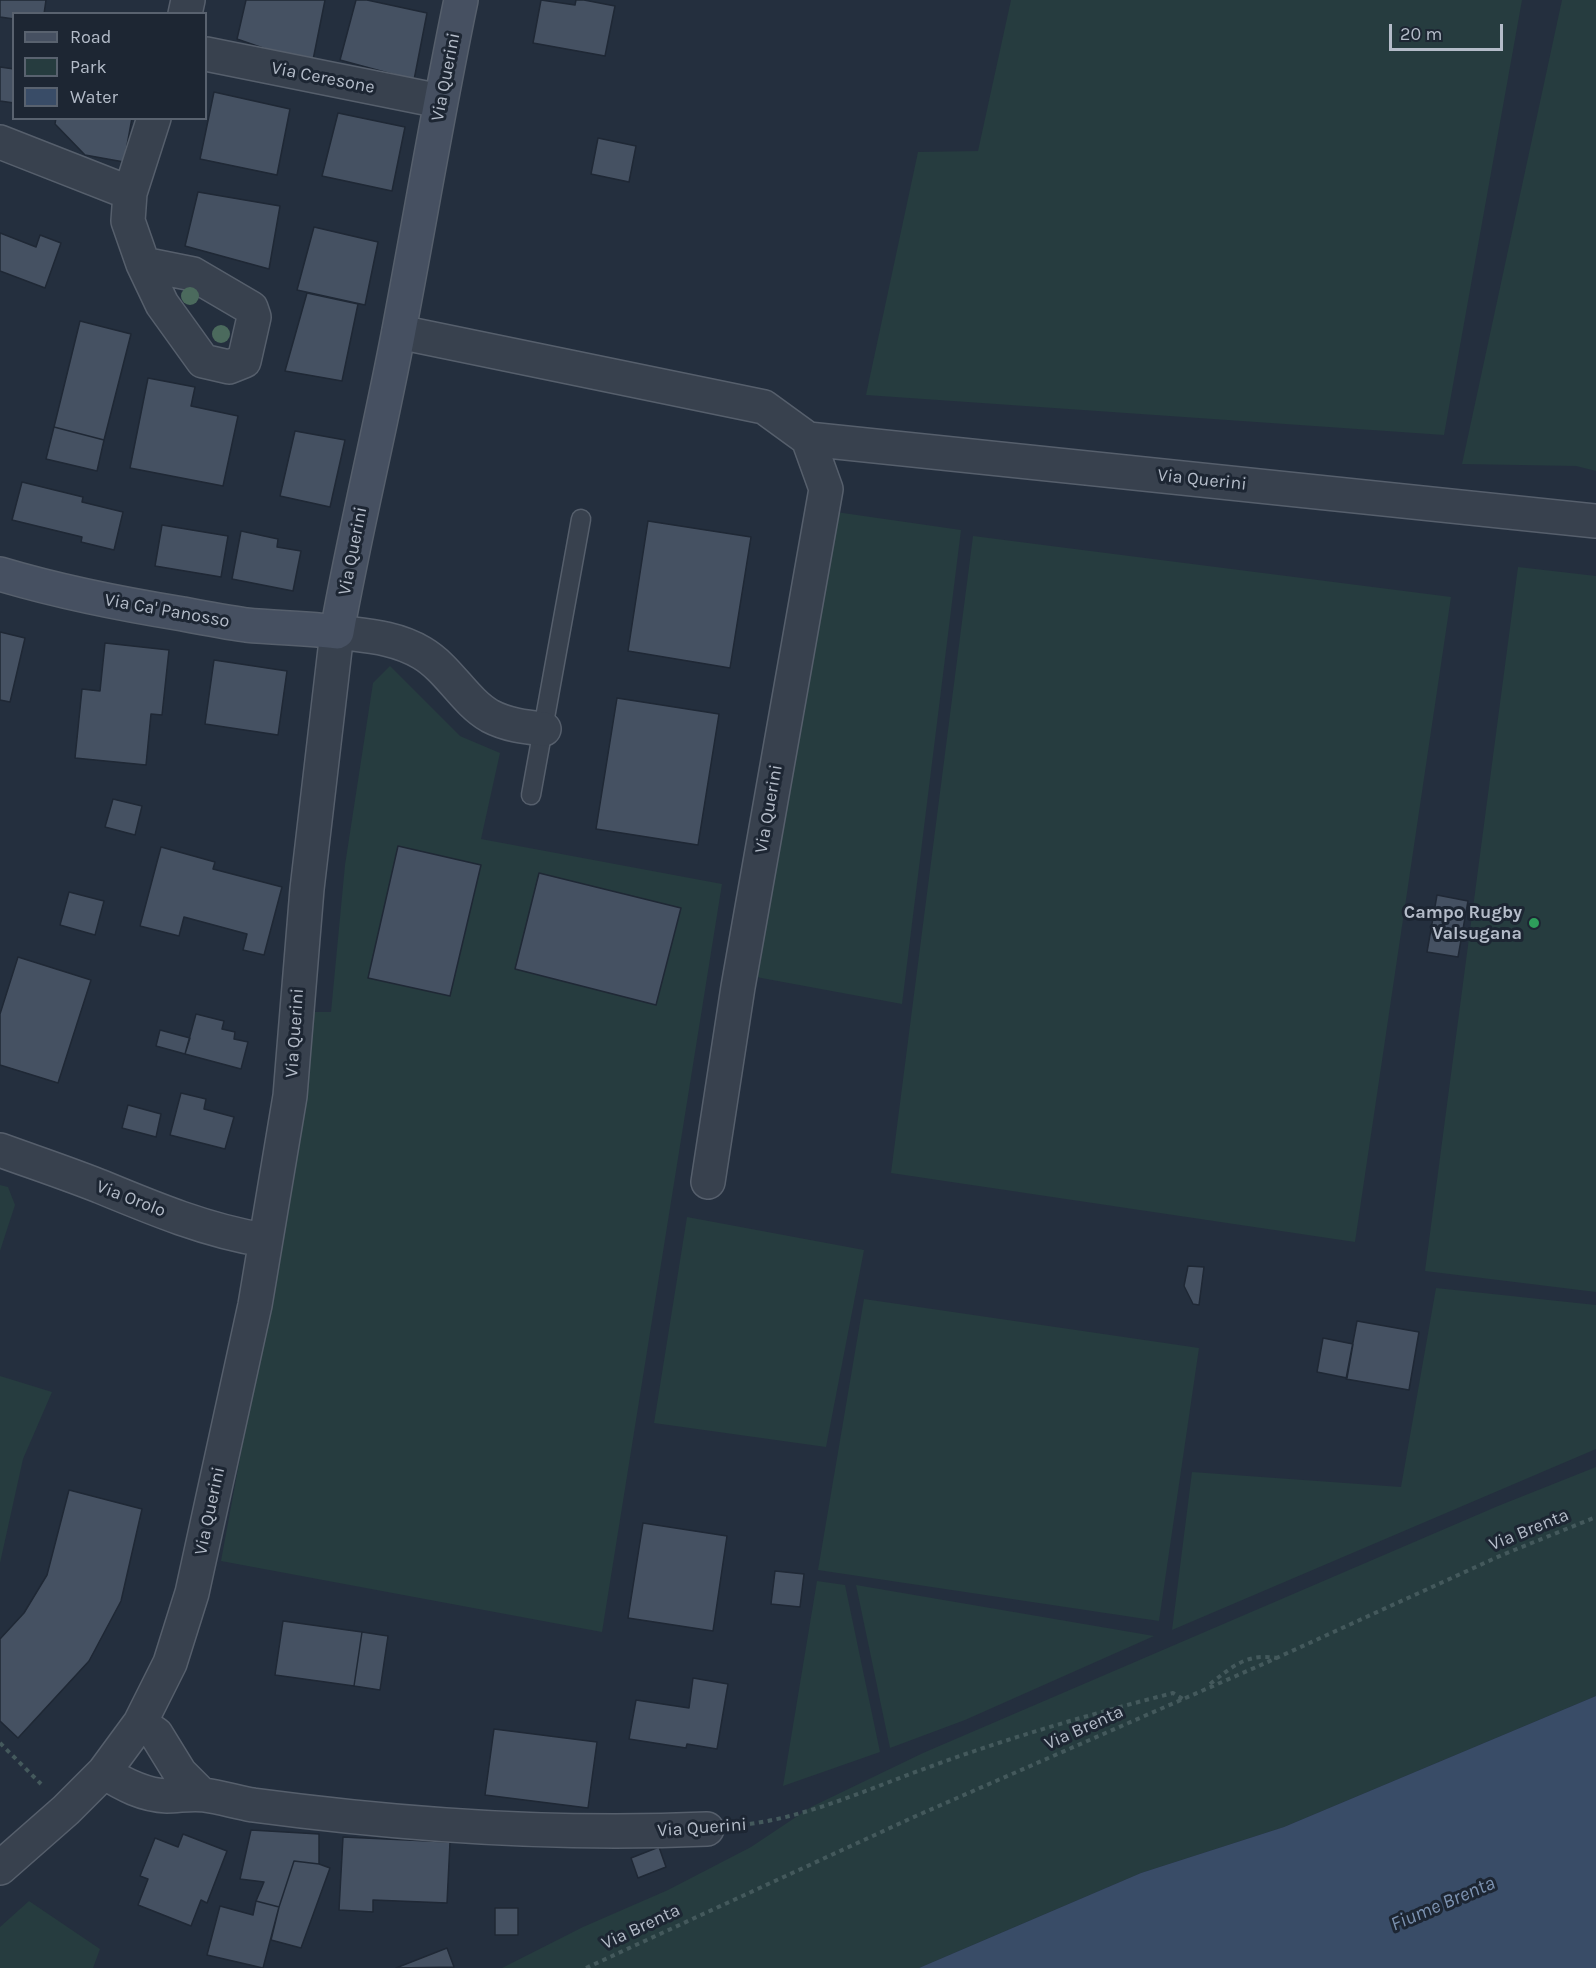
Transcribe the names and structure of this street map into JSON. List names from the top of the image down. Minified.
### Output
{"streets":{"street":["Via Querini","Via Ceresone","Via Ca' Panosso","Via Orolo"],"path":["Via Brenta"]},"crossings":[["Via Querini","Via Ceresone"],["Via Querini","Via Ca' Panosso"],["Via Querini","Via Orolo"],["Via Querini","Via Brenta"]],"water":["Fiume Brenta"],"places":["Campo Rugby Valsugana"],"legend":["Road","Park","Water"],"scale_bar":"20 m"}
